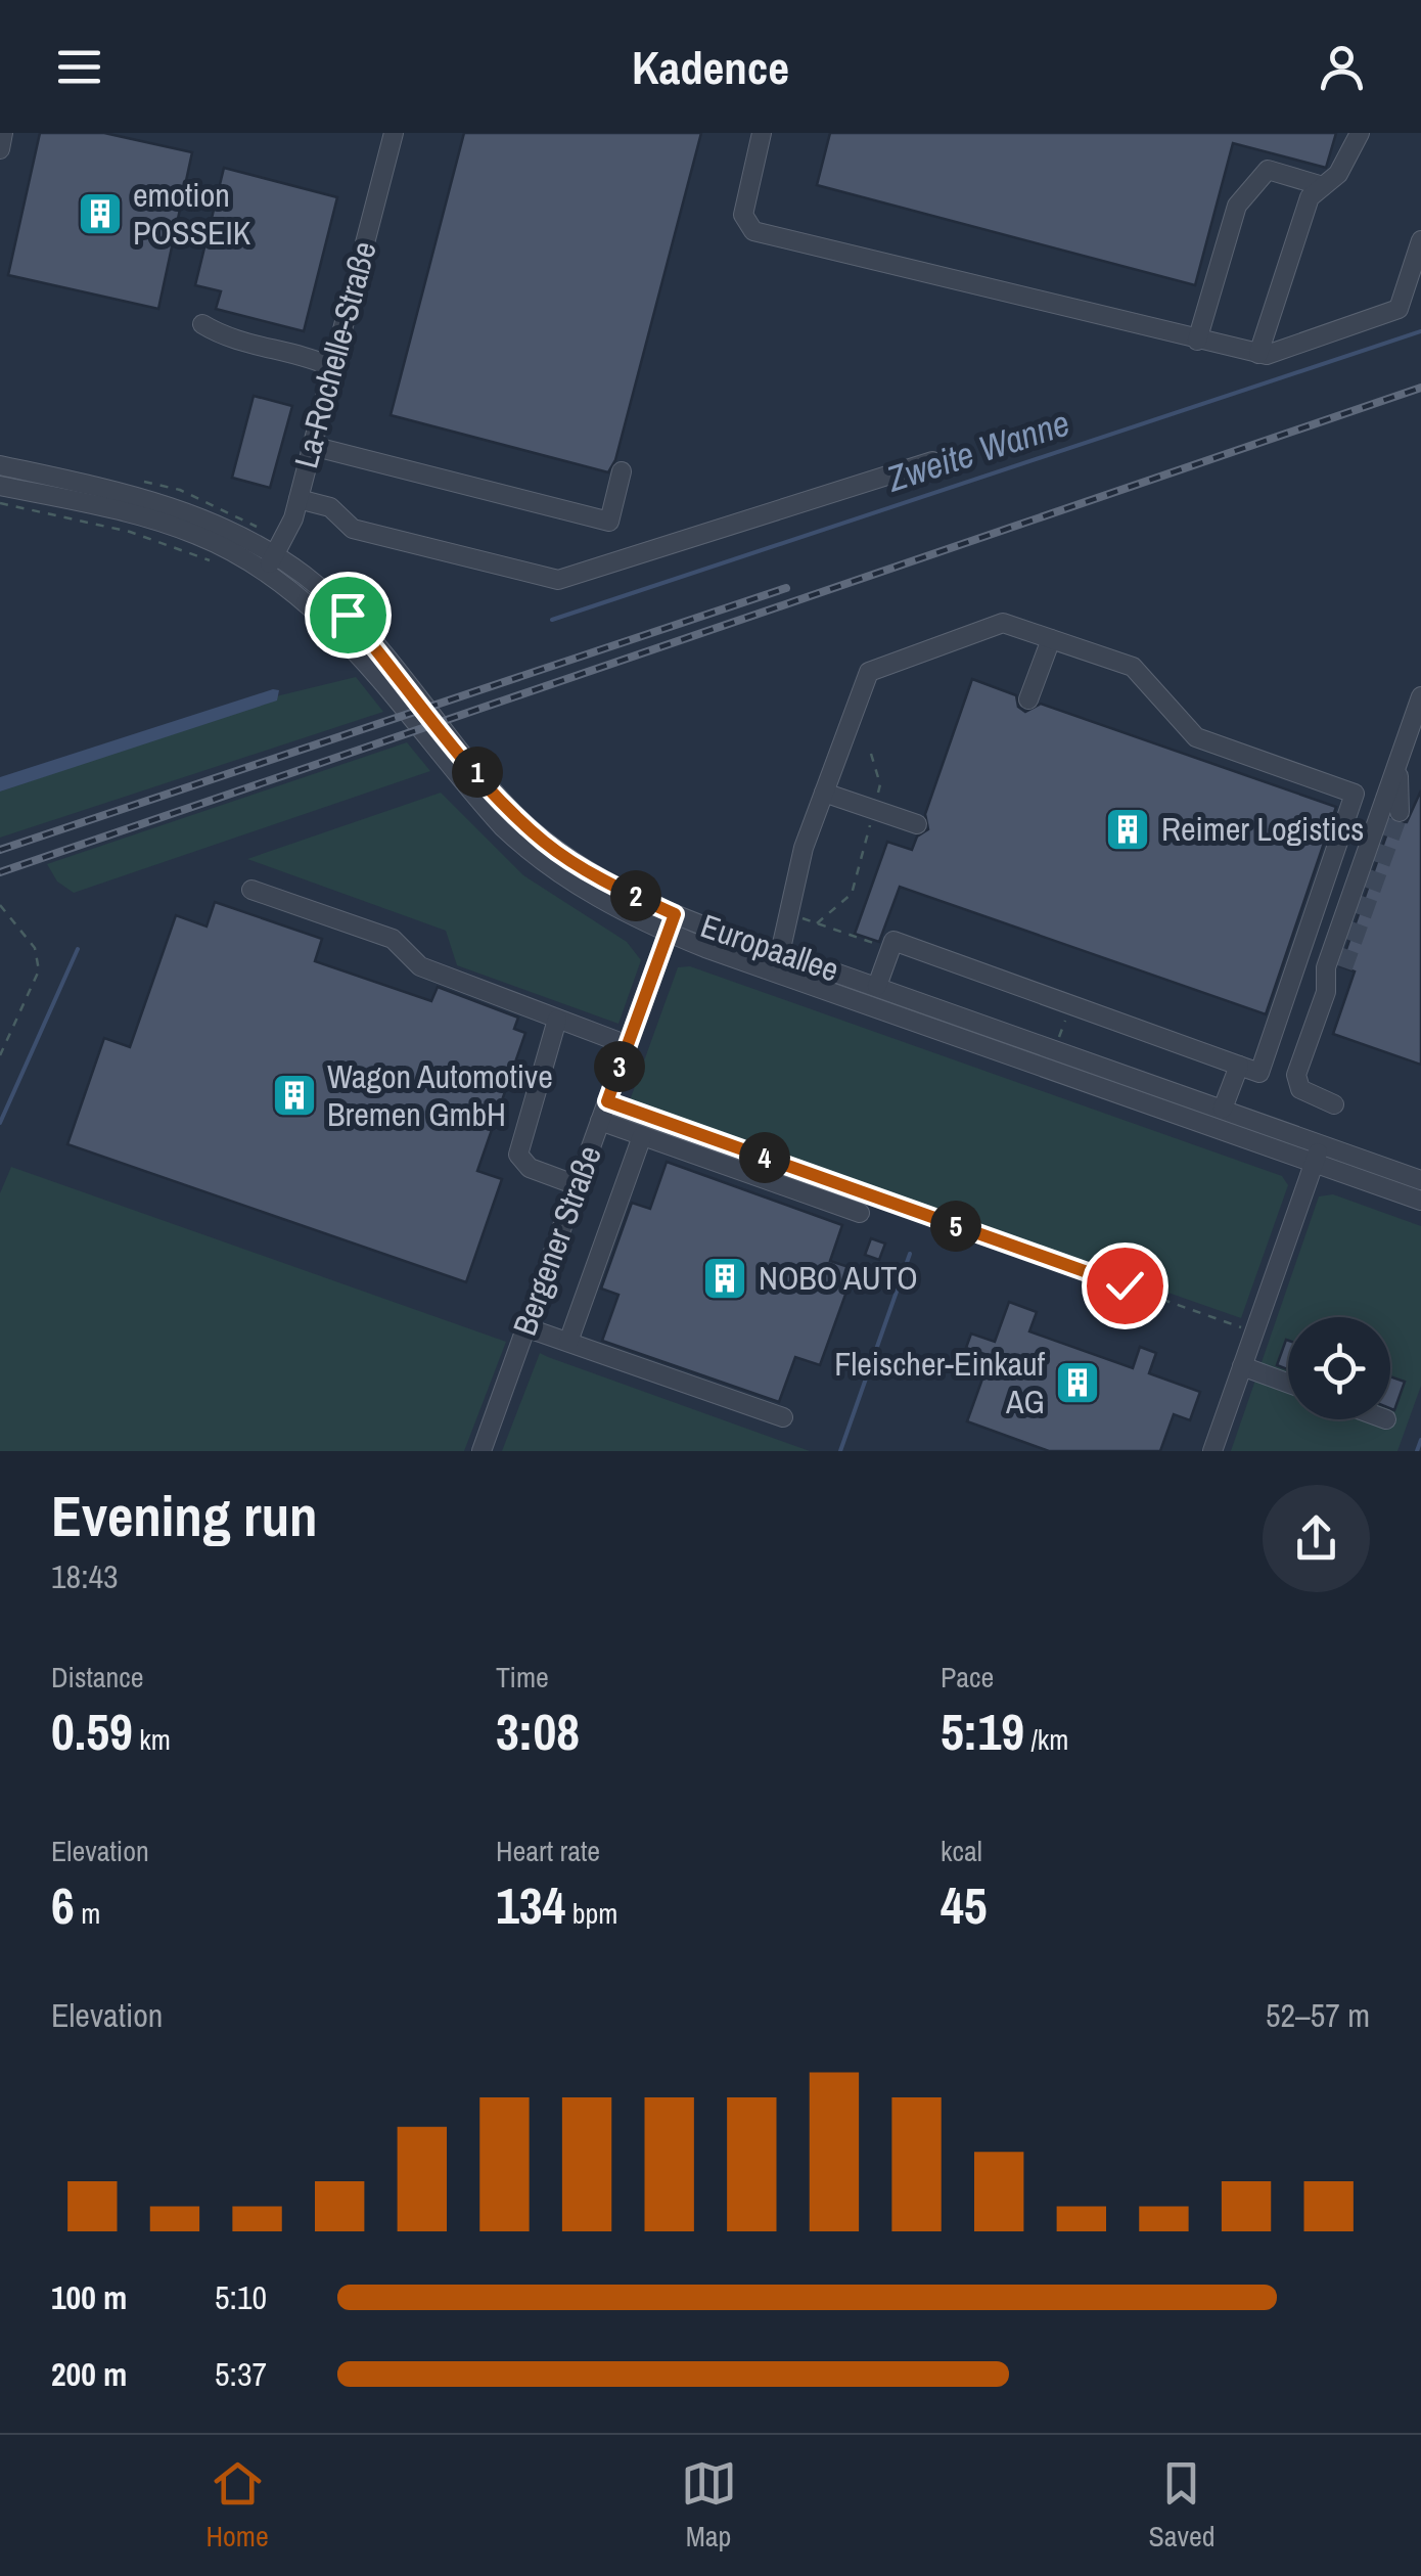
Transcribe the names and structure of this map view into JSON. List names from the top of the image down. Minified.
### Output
{"streets":{"street":["La-Rochelle-Straße","Europaallee","Bergener Straße"]},"crossings":[["La-Rochelle-Straße","Europaallee"],["Europaallee","Bergener Straße"]],"water":["Zweite Wanne"],"places":{"building":["emotion POSSEIK","Reimer Logistics","Wagon Automotive Bremen GmbH","NOBO AUTO","Fleischer-Einkauf AG"]},"page":{"header":"Kadence","pins":["1","2","3","4","5"],"heading":["Evening run","18:43"],"stats":[["Distance","0.59 km"],["Time","3:08"],["Pace","5:19 /km"],["Elevation","6 m"],["Heart rate","134 bpm"],["kcal","45"]],"chart":["Elevation","52–57 m"],"list":[{"name":"100 m","note":"5:10"},{"name":"200 m","note":"5:37"}],"tabs":["Home","Map","Saved"]}}
